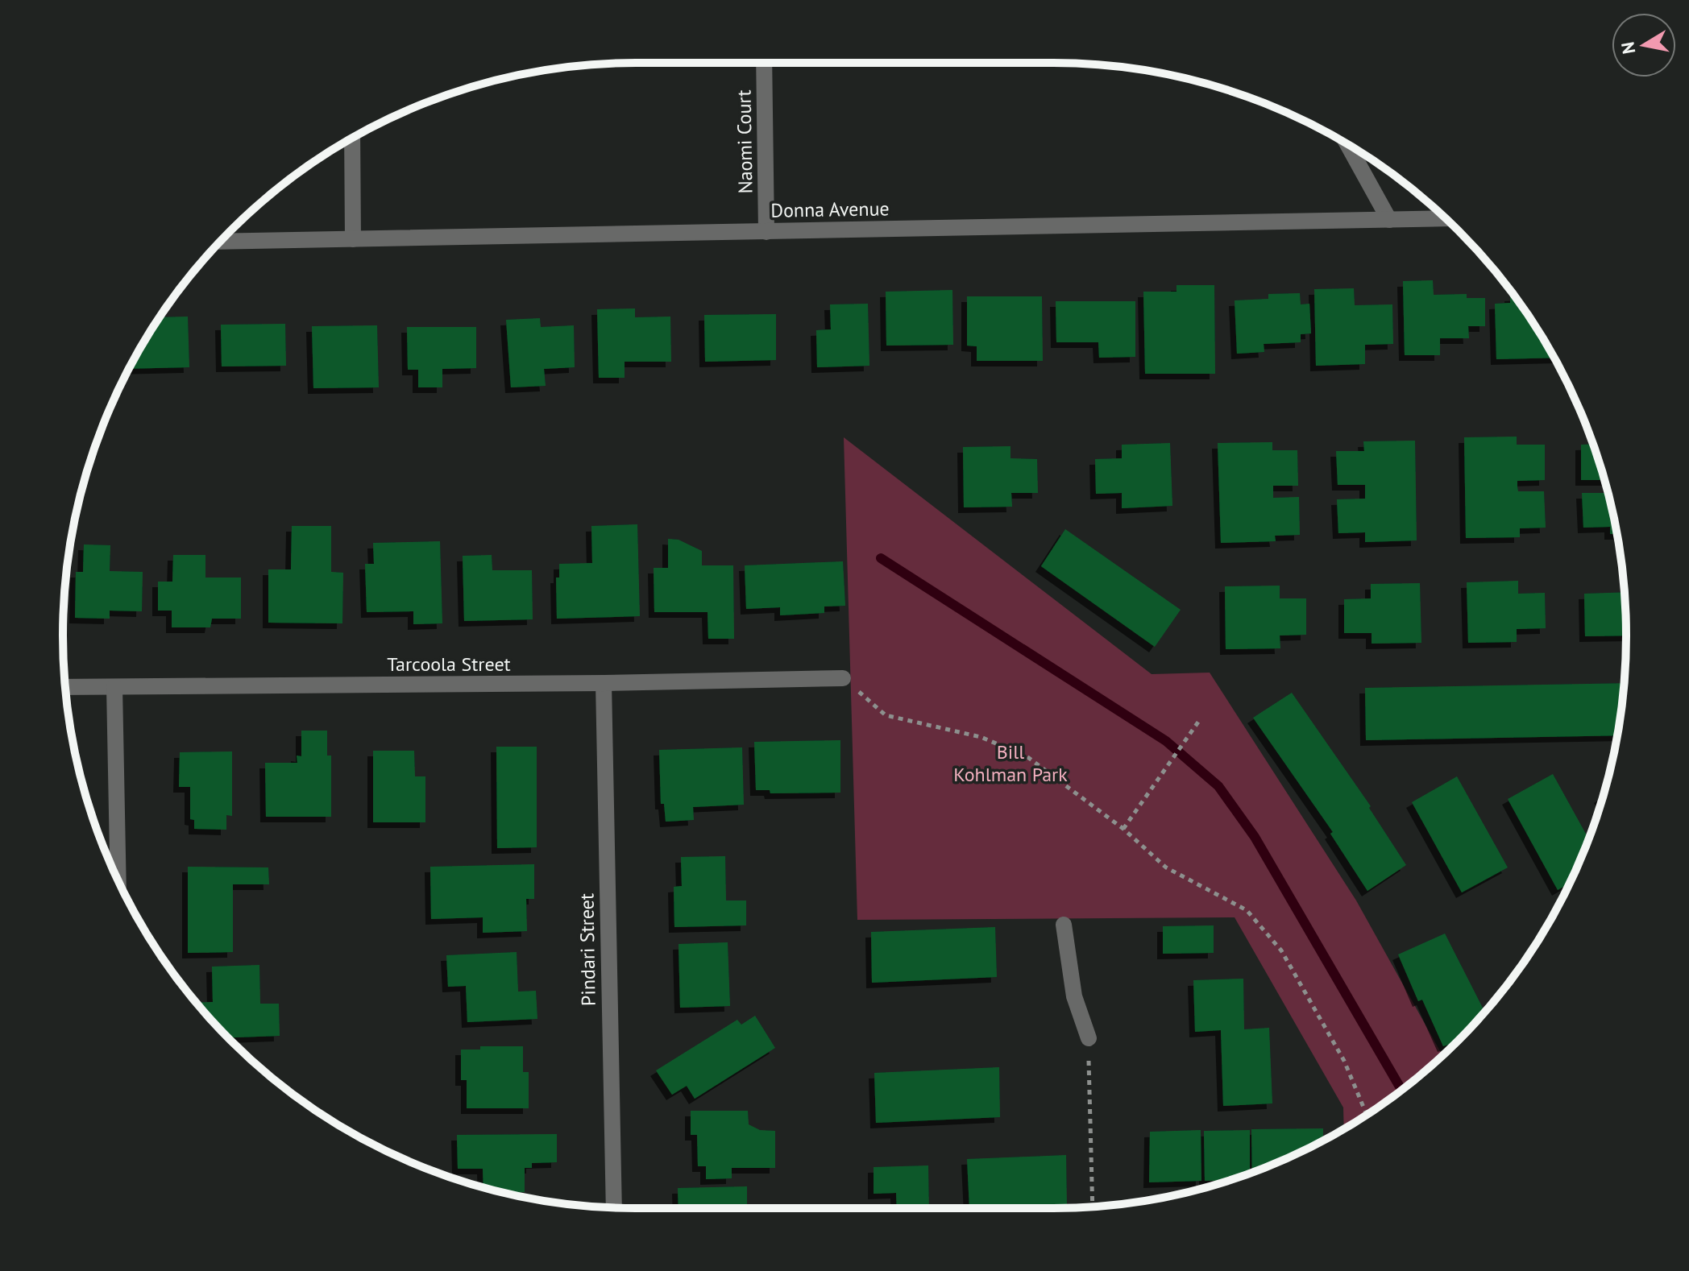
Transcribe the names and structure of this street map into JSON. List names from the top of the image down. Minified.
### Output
{"streets":{"street":["Naomi Court","Donna Avenue","Tarcoola Street","Pindari Street"]},"crossings":[["Naomi Court","Donna Avenue"],["Tarcoola Street","Pindari Street"]],"parks":["Bill Kohlman Park"],"north":"left"}
